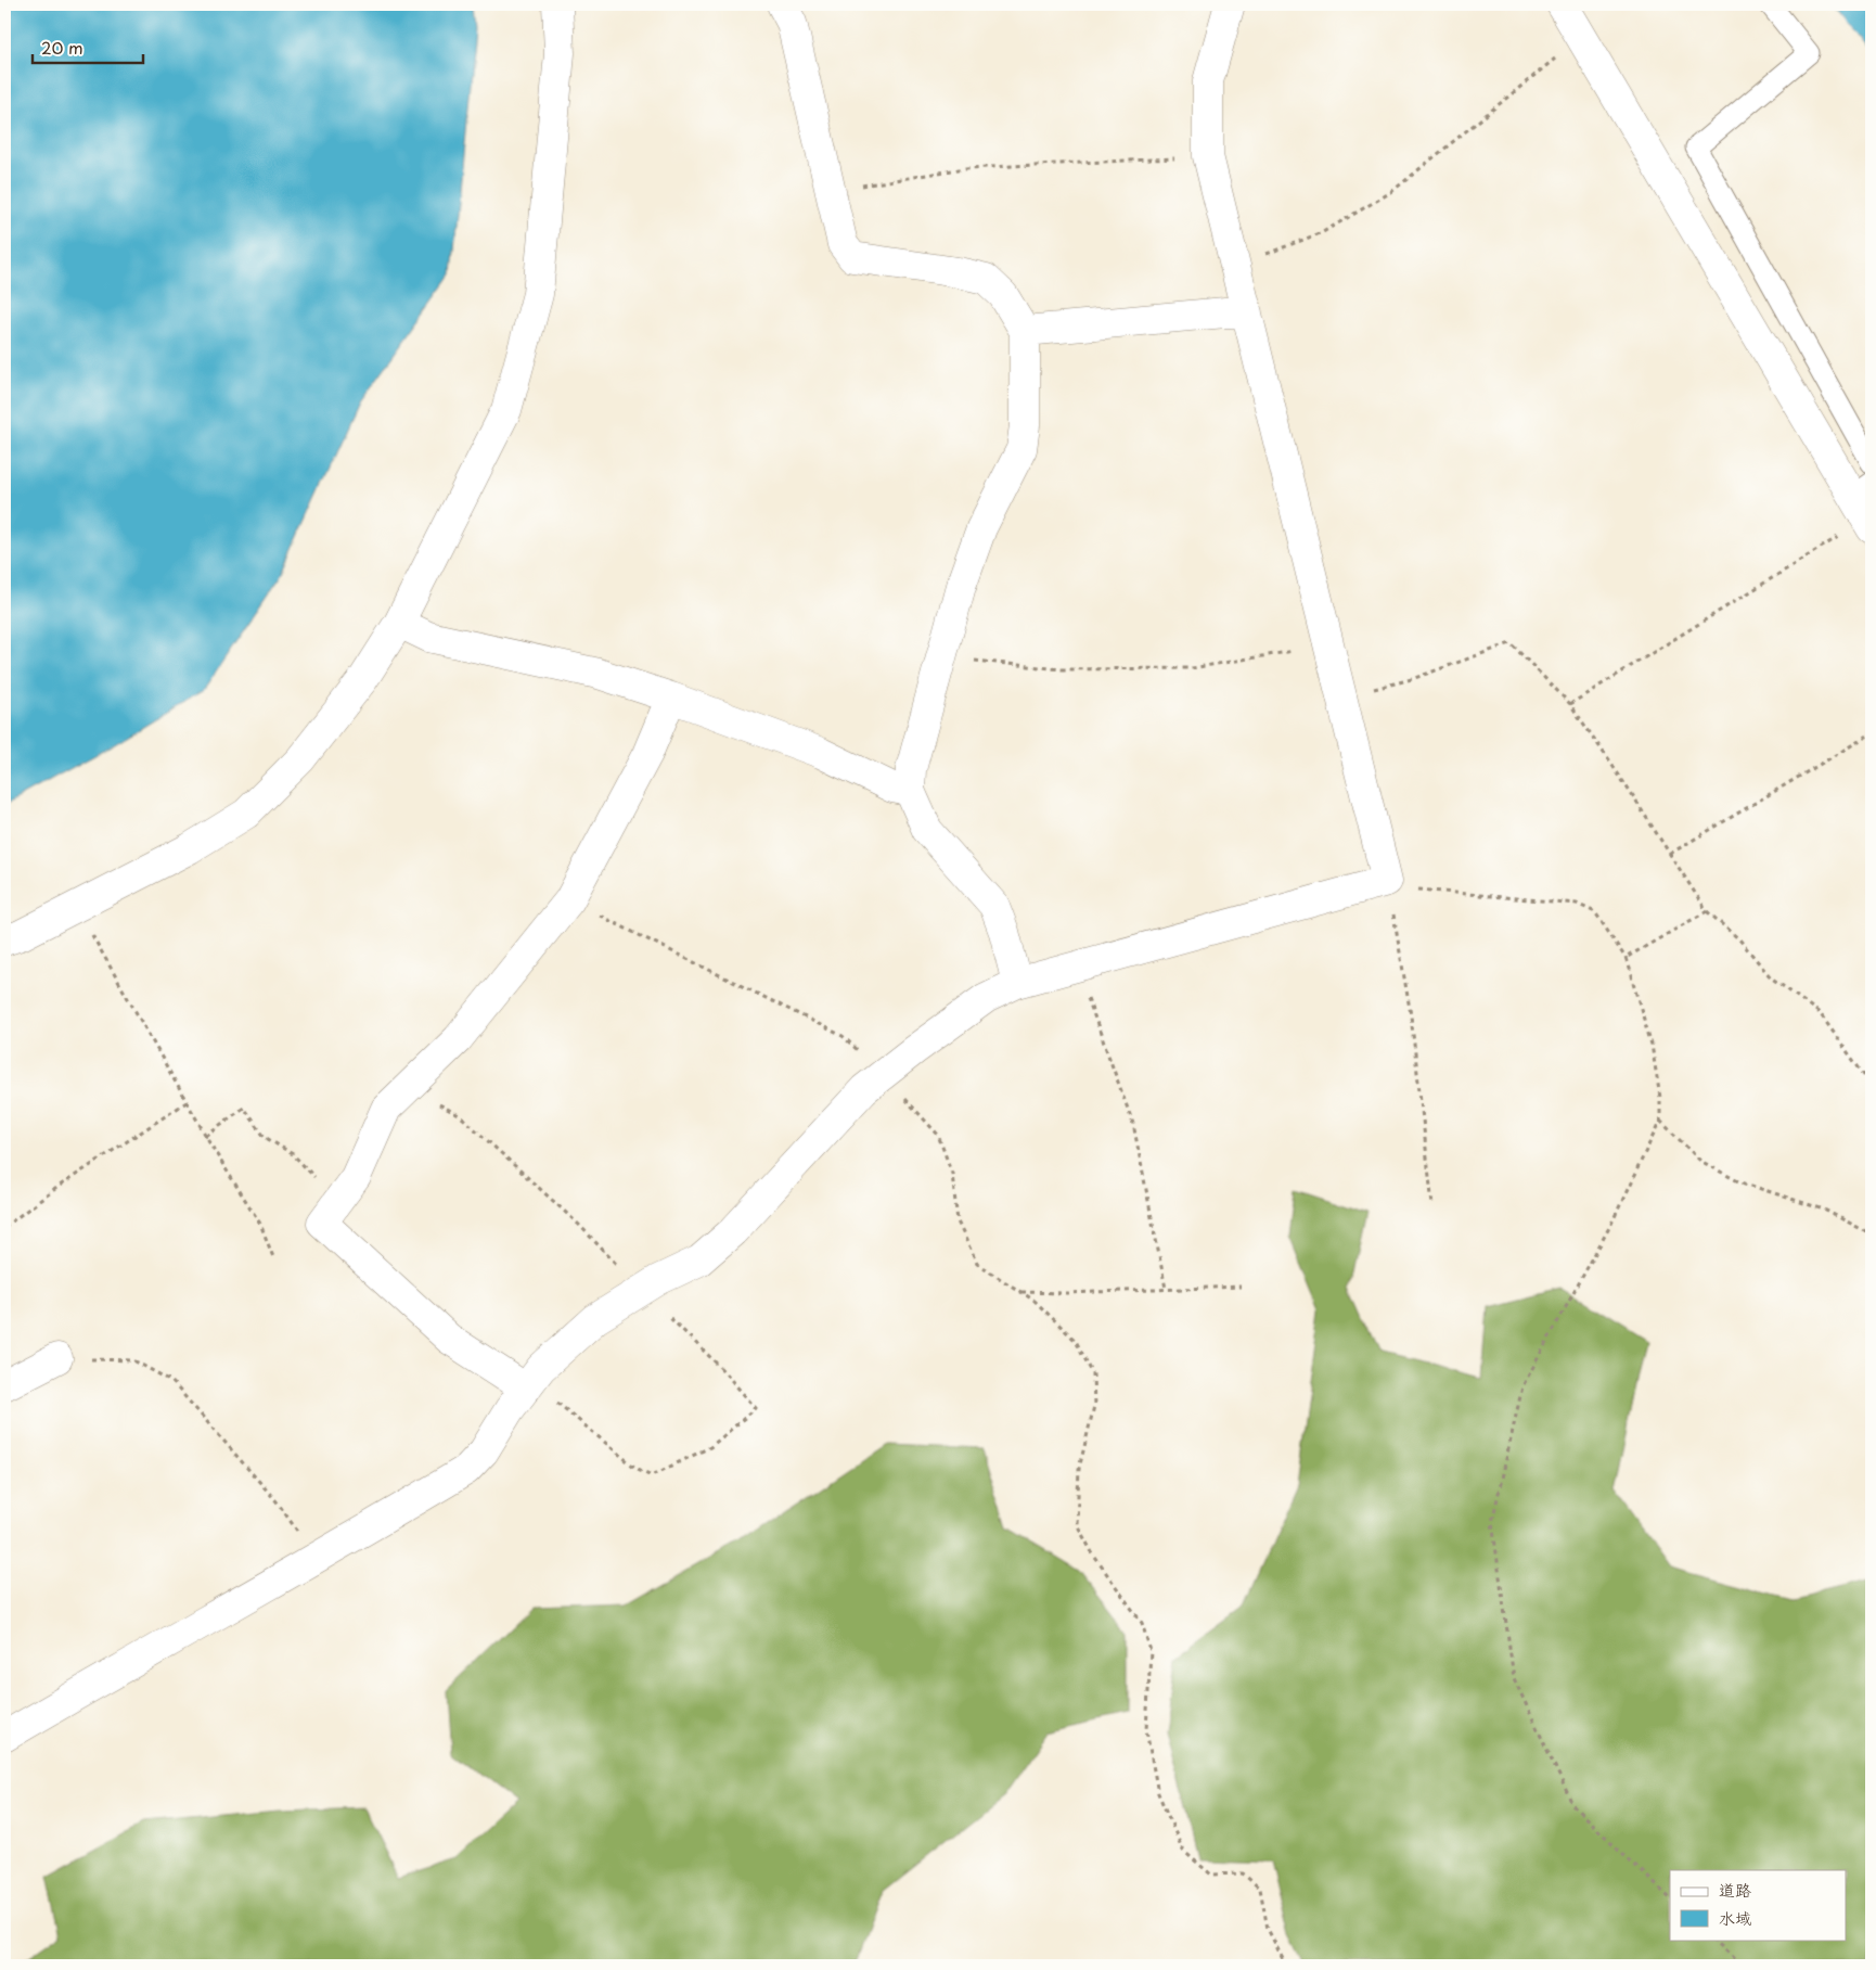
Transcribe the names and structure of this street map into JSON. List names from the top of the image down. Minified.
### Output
{"legend":["道路","水域"],"scale_bar":"20 m"}
